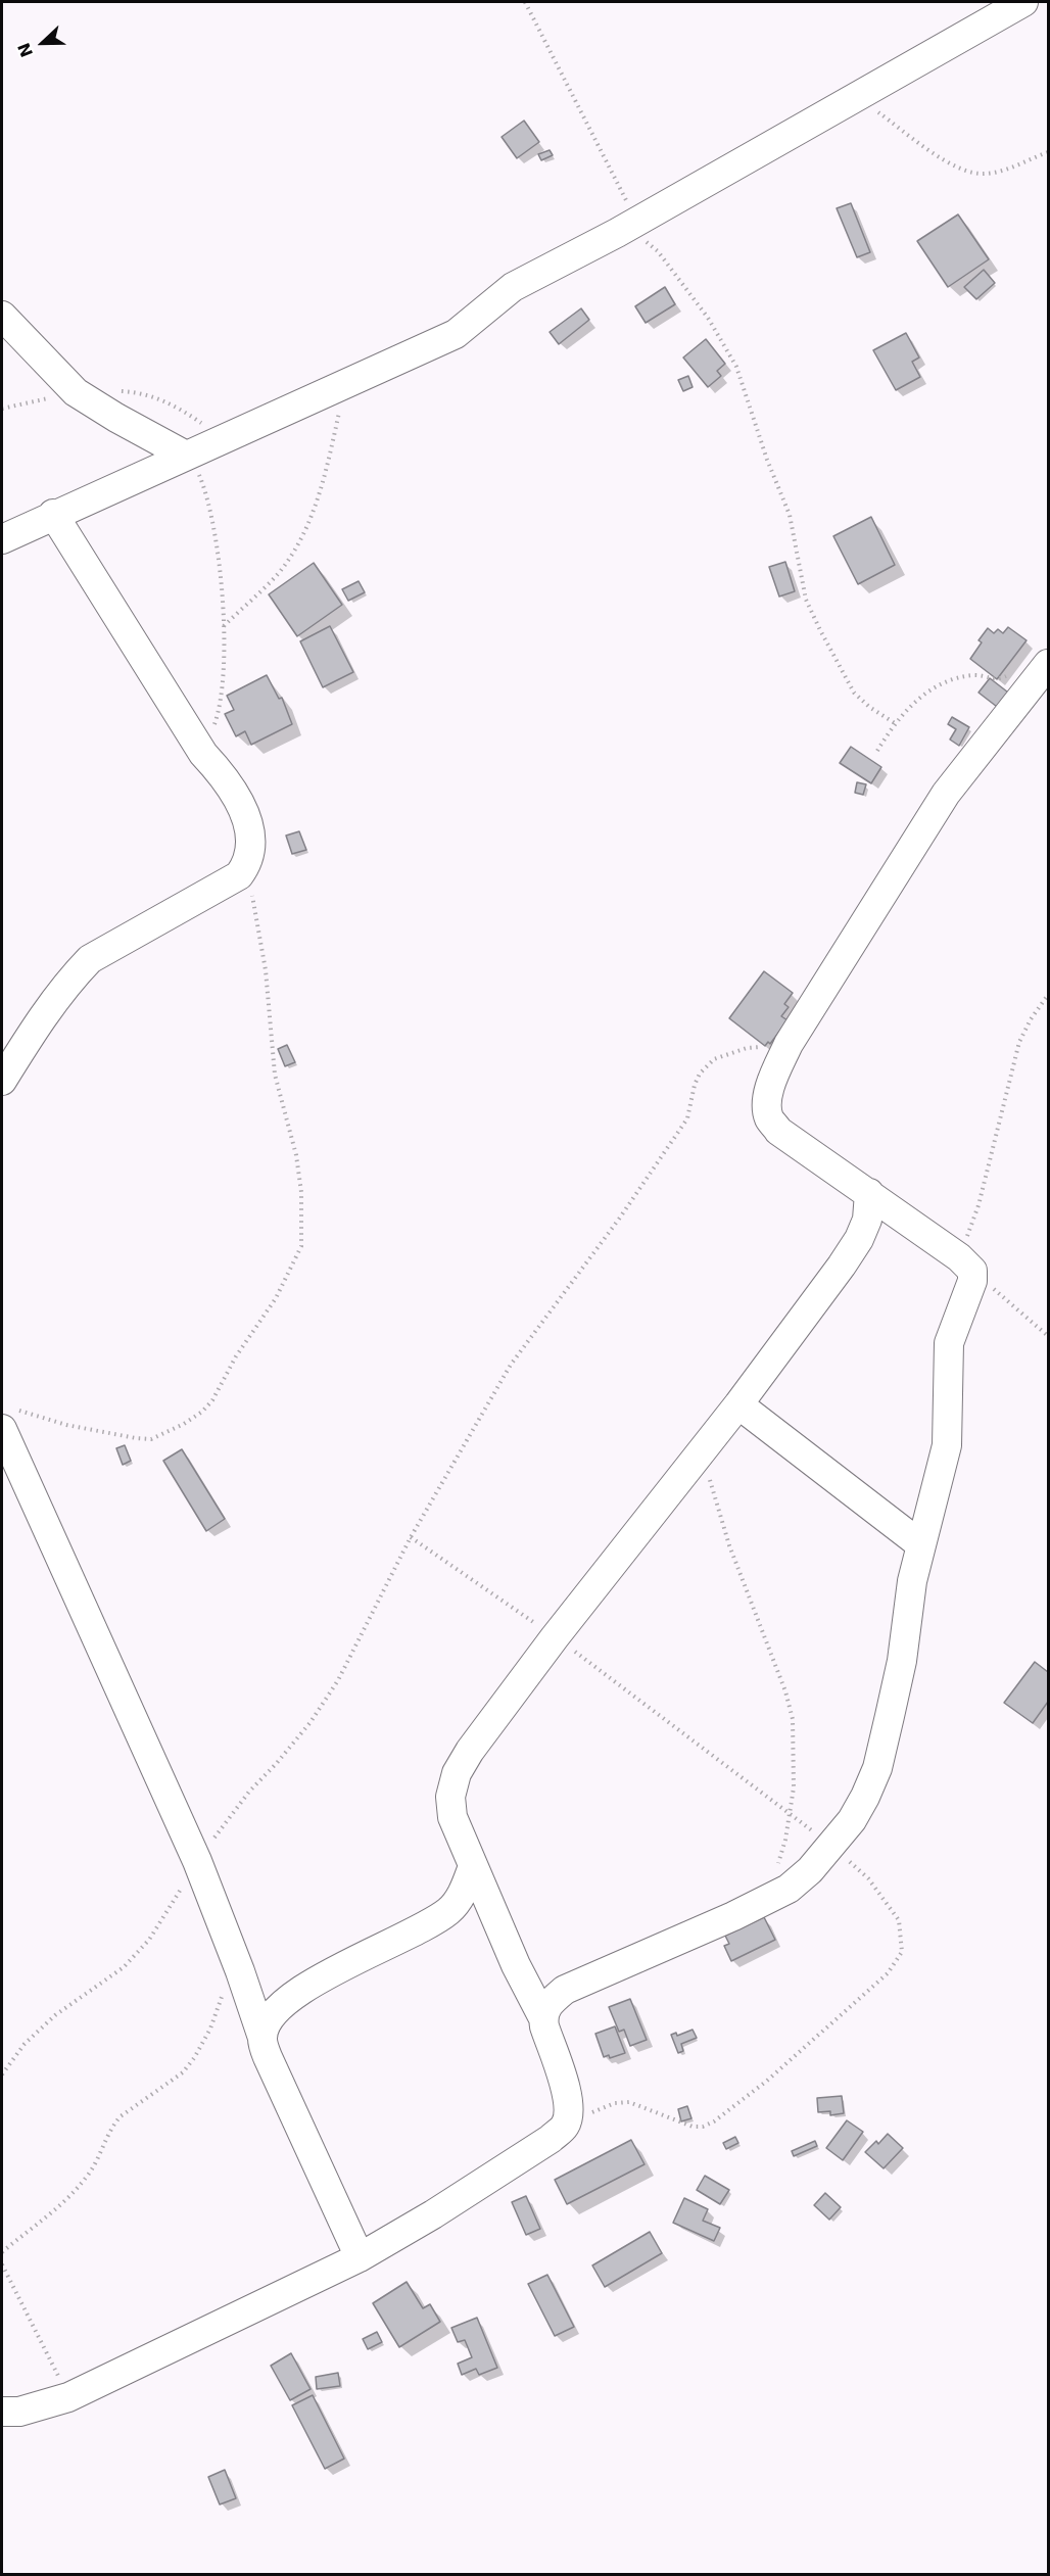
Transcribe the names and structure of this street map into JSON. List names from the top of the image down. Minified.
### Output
{"north":"left"}
